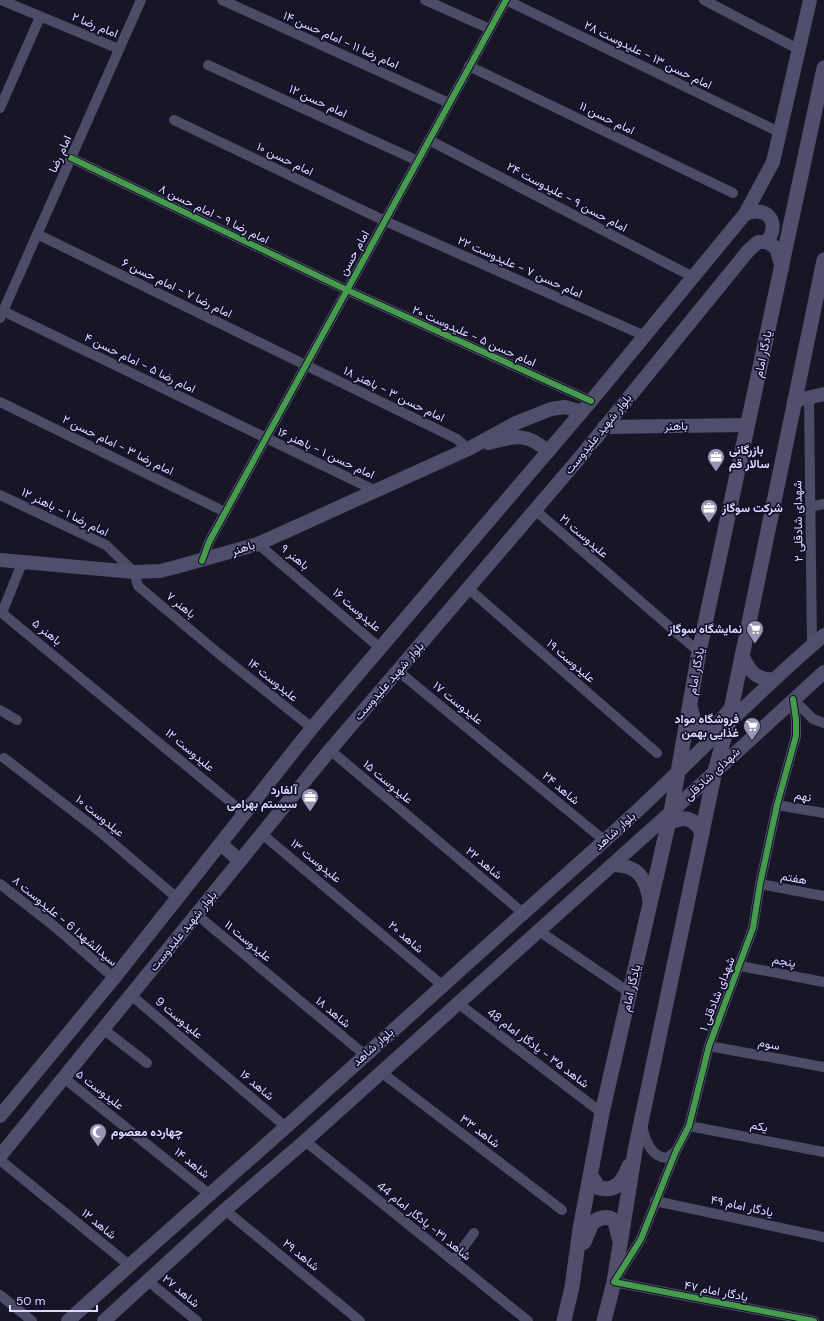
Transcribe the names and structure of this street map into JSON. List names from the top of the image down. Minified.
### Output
{"streets":{"main road":["یادگار امام","باهنر","بلوار شهید علیدوست","شهدای شادقلی","بلوار شاهد"],"street":["امام رضا ۲","امام رضا ۱۱ - امام حسن ۱۴","امام حسن ۱۳ - علیدوست ۲۸","امام حسن ۱۲","امام حسن ۱۱","امام رضا","امام حسن ۱۰","امام حسن ۹ - علیدوست ۲۴","امام رضا ۹ - امام حسن ۸","امام حسن","امام حسن ۷ - علیدوست ۲۲","امام رضا ۷ - امام حسن ۶","امام حسن ۵ - علیدوست ۲۰","امام رضا ۵ - امام حسن ۴","امام حسن ۳ - باهنر ۱۸","امام رضا ۳ - امام حسن ۲","امام حسن ۱ - باهنر ۱۶","امام رضا ۱ - باهنر ۱۲","شهدای شادقلی ۲","علیدوست ۲۱","باهنر ۹","باهنر ۷","علیدوست ۱۶","باهنر ۵","علیدوست ۱۹","علیدوست ۱۴","علیدوست ۱۷","علیدوست ۱۲","علیدوست ۱۵","شاهد ۲۴","نهم","عیلدوست ۱۰","علیدوست ۱۳","شاهد ۲۲","هفتم","سیدالشهدا 6 - علیدوست ۸","شاهد ۲۰","علیدوست ۱۱","پنجم","شهدای شادقلی ۱","شاهد ۱۸","علیدوست 9","سوم","شاهد ۳۵ - یادگار امام 48","شاهد ۱۶","علیدوست ۵","یکم","شاهد ۳۳","شاهد ۱۴","یادگار امام ۴۹","شاهد ۳۱- یادگار امام 44","شاهد ۱۲","شاهد ۲۹","شاهد ۲۷","یادگار امام ۴۷"]},"crossings":[["امام رضا ۲","امام رضا"],["امام رضا ۱۱ - امام حسن ۱۴","امام حسن"],["امام حسن ۱۳ - علیدوست ۲۸","امام حسن"],["امام حسن ۱۳ - علیدوست ۲۸","بلوار شهید علیدوست"],["امام حسن ۱۲","امام حسن"],["امام حسن ۱۱","امام حسن"],["امام رضا","امام رضا ۹ - امام حسن ۸"],["امام رضا","امام رضا ۷ - امام حسن ۶"],["امام رضا","امام رضا ۵ - امام حسن ۴"],["امام حسن ۱۰","امام حسن"],["امام حسن ۱۰","امام حسن ۷ - علیدوست ۲۲"],["امام حسن ۹ - علیدوست ۲۴","امام حسن"],["امام حسن ۹ - علیدوست ۲۴","بلوار شهید علیدوست"],["امام رضا ۹ - امام حسن ۸","امام حسن"],["امام رضا ۹ - امام حسن ۸","امام حسن ۵ - علیدوست ۲۰"],["امام حسن","امام حسن ۷ - علیدوست ۲۲"],["امام حسن","امام رضا ۷ - امام حسن ۶"],["امام حسن","امام حسن ۵ - علیدوست ۲۰"],["امام حسن","امام رضا ۵ - امام حسن ۴"],["امام حسن","امام حسن ۳ - باهنر ۱۸"],["امام حسن","باهنر"],["امام حسن","امام رضا ۳ - امام حسن ۲"],["امام حسن","امام حسن ۱ - باهنر ۱۶"],["امام حسن ۷ - علیدوست ۲۲","بلوار شهید علیدوست"],["امام رضا ۷ - امام حسن ۶","امام حسن ۳ - باهنر ۱۸"],["امام حسن ۵ - علیدوست ۲۰","بلوار شهید علیدوست"],["یادگار امام","باهنر"],["یادگار امام","علیدوست ۲۱"],["یادگار امام","شهدای شادقلی"],["یادگار امام","بلوار شاهد"],["یادگار امام","شاهد ۳۵ - یادگار امام 48"],["امام رضا ۵ - امام حسن ۴","امام حسن ۱ - باهنر ۱۶"],["امام حسن ۳ - باهنر ۱۸","باهنر"],["باهنر","بلوار شهید علیدوست"],["باهنر","امام حسن ۱ - باهنر ۱۶"],["باهنر","امام رضا ۱ - باهنر ۱۲"],["باهنر","باهنر ۹"],["باهنر","باهنر ۷"],["باهنر","باهنر ۵"],["بلوار شهید علیدوست","علیدوست ۲۱"],["بلوار شهید علیدوست","علیدوست ۱۶"],["بلوار شهید علیدوست","علیدوست ۱۹"],["بلوار شهید علیدوست","علیدوست ۱۴"],["بلوار شهید علیدوست","علیدوست ۱۷"],["بلوار شهید علیدوست","علیدوست ۱۲"],["بلوار شهید علیدوست","علیدوست ۱۵"],["بلوار شهید علیدوست","عیلدوست ۱۰"],["بلوار شهید علیدوست","علیدوست ۱۳"],["بلوار شهید علیدوست","سیدالشهدا 6 - علیدوست ۸"],["بلوار شهید علیدوست","علیدوست ۱۱"],["بلوار شهید علیدوست","علیدوست 9"],["بلوار شهید علیدوست","علیدوست ۵"],["امام رضا ۱ - باهنر ۱۲","باهنر ۷"],["شهدای شادقلی ۲","شهدای شادقلی"],["باهنر ۹","علیدوست ۱۶"],["باهنر ۷","علیدوست ۱۴"],["باهنر ۵","علیدوست ۱۲"],["علیدوست ۱۷","شاهد ۲۴"],["شهدای شادقلی","بلوار شاهد"],["شهدای شادقلی","شهدای شادقلی ۱"],["علیدوست ۱۵","شاهد ۲۲"],["شاهد ۲۴","بلوار شاهد"],["نهم","شهدای شادقلی ۱"],["بلوار شاهد","شاهد ۲۲"],["بلوار شاهد","شاهد ۲۰"],["بلوار شاهد","شاهد ۱۸"],["بلوار شاهد","شاهد ۳۵ - یادگار امام 48"],["بلوار شاهد","شاهد ۱۶"],["بلوار شاهد","شاهد ۳۳"],["بلوار شاهد","شاهد ۱۴"],["بلوار شاهد","شاهد ۳۱- یادگار امام 44"],["بلوار شاهد","شاهد ۱۲"],["بلوار شاهد","شاهد ۲۹"],["بلوار شاهد","شاهد ۲۷"],["علیدوست ۱۳","شاهد ۲۰"],["هفتم","شهدای شادقلی ۱"],["علیدوست ۱۱","شاهد ۱۸"],["پنجم","شهدای شادقلی ۱"],["شهدای شادقلی ۱","سوم"],["شهدای شادقلی ۱","یکم"],["شهدای شادقلی ۱","یادگار امام ۴۹"],["شهدای شادقلی ۱","یادگار امام ۴۷"],["علیدوست 9","شاهد ۱۶"],["علیدوست ۵","شاهد ۱۴"]],"places":{"office":["بازرگانی سالار قم","شرکت سوگاز","آلفارد سیستم بهرامی"],"supermarket":["نمایشگاه سوگاز","فروشگاه مواد غذایی بهمن"],"mosque":["چهارده معصوم"]},"scale_bar":"50 m"}
